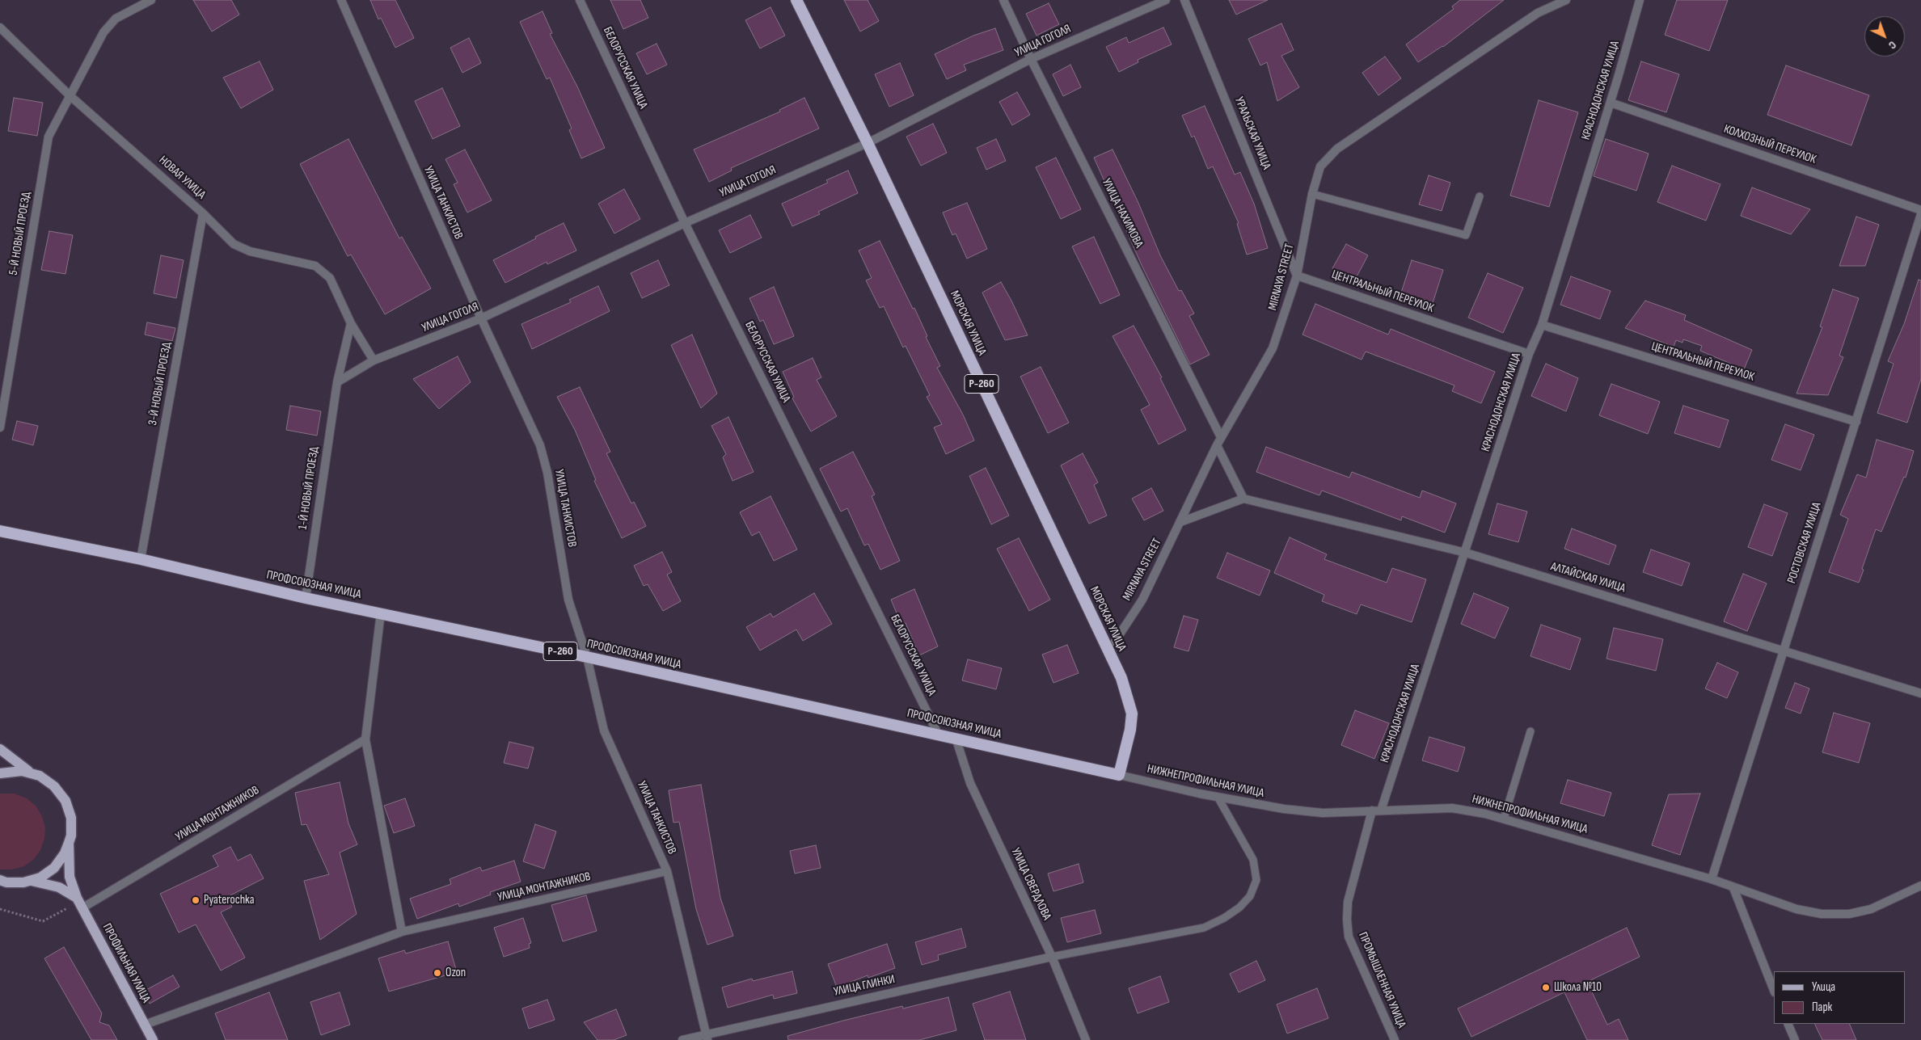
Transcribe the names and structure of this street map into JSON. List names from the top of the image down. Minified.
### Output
{"streets":{"highway":["МОРСКАЯ УЛИЦА","Р-260","ПРОФСОЮЗНАЯ УЛИЦА"],"main road":["ПРОФИЛЬНАЯ УЛИЦА"],"street":["УЛИЦА ГОГОЛЯ","БЕЛОРУССКАЯ УЛИЦА","КРАСНОДОНСКАЯ УЛИЦА","УРАЛЬСКАЯ УЛИЦА","КОЛХОЗНЫЙ ПЕРЕУЛОК","НОВАЯ УЛИЦА","УЛИЦА ТАНКИСТОВ","УЛИЦА НАХИМОВА","5-Й НОВЫЙ ПРОЕЗД","MIRNAYA STREET","ЦЕНТРАЛЬНЫЙ ПЕРЕУЛОК","3-Й НОВЫЙ ПРОЕЗД","1-Й НОВЫЙ ПРОЕЗД","РОСТОВСКАЯ УЛИЦА","АЛТАЙСКАЯ УЛИЦА","НИЖНЕПРОФИЛЬНАЯ УЛИЦА","УЛИЦА МОНТАЖНИКОВ","УЛИЦА СВЕРДЛОВА","ПРОМЫШЛЕННАЯ УЛИЦА","УЛИЦА ГЛИНКИ"]},"crossings":[["УЛИЦА ГОГОЛЯ","БЕЛОРУССКАЯ УЛИЦА"],["УЛИЦА ГОГОЛЯ","НОВАЯ УЛИЦА"],["УЛИЦА ГОГОЛЯ","УЛИЦА ТАНКИСТОВ"],["УЛИЦА ГОГОЛЯ","УЛИЦА НАХИМОВА"],["УЛИЦА ГОГОЛЯ","МОРСКАЯ УЛИЦА"],["УЛИЦА ГОГОЛЯ","1-Й НОВЫЙ ПРОЕЗД"],["БЕЛОРУССКАЯ УЛИЦА","ПРОФСОЮЗНАЯ УЛИЦА"],["КРАСНОДОНСКАЯ УЛИЦА","КОЛХОЗНЫЙ ПЕРЕУЛОК"],["КРАСНОДОНСКАЯ УЛИЦА","ЦЕНТРАЛЬНЫЙ ПЕРЕУЛОК"],["КРАСНОДОНСКАЯ УЛИЦА","АЛТАЙСКАЯ УЛИЦА"],["КРАСНОДОНСКАЯ УЛИЦА","НИЖНЕПРОФИЛЬНАЯ УЛИЦА"],["УРАЛЬСКАЯ УЛИЦА","MIRNAYA STREET"],["УРАЛЬСКАЯ УЛИЦА","ЦЕНТРАЛЬНЫЙ ПЕРЕУЛОК"],["НОВАЯ УЛИЦА","5-Й НОВЫЙ ПРОЕЗД"],["НОВАЯ УЛИЦА","3-Й НОВЫЙ ПРОЕЗД"],["УЛИЦА ТАНКИСТОВ","ПРОФСОЮЗНАЯ УЛИЦА"],["УЛИЦА ТАНКИСТОВ","УЛИЦА МОНТАЖНИКОВ"],["УЛИЦА ТАНКИСТОВ","УЛИЦА ГЛИНКИ"],["УЛИЦА НАХИМОВА","MIRNAYA STREET"],["MIRNAYA STREET","ЦЕНТРАЛЬНЫЙ ПЕРЕУЛОК"],["MIRNAYA STREET","МОРСКАЯ УЛИЦА"],["ЦЕНТРАЛЬНЫЙ ПЕРЕУЛОК","РОСТОВСКАЯ УЛИЦА"],["МОРСКАЯ УЛИЦА","ПРОФСОЮЗНАЯ УЛИЦА"],["МОРСКАЯ УЛИЦА","НИЖНЕПРОФИЛЬНАЯ УЛИЦА"],["3-Й НОВЫЙ ПРОЕЗД","ПРОФСОЮЗНАЯ УЛИЦА"],["1-Й НОВЫЙ ПРОЕЗД","ПРОФСОЮЗНАЯ УЛИЦА"],["РОСТОВСКАЯ УЛИЦА","АЛТАЙСКАЯ УЛИЦА"],["РОСТОВСКАЯ УЛИЦА","НИЖНЕПРОФИЛЬНАЯ УЛИЦА"],["ПРОФСОЮЗНАЯ УЛИЦА","НИЖНЕПРОФИЛЬНАЯ УЛИЦА"],["ПРОФСОЮЗНАЯ УЛИЦА","УЛИЦА СВЕРДЛОВА"],["НИЖНЕПРОФИЛЬНАЯ УЛИЦА","ПРОМЫШЛЕННАЯ УЛИЦА"],["УЛИЦА МОНТАЖНИКОВ","ПРОФИЛЬНАЯ УЛИЦА"],["УЛИЦА СВЕРДЛОВА","УЛИЦА ГЛИНКИ"]],"places":["Pyaterochka","Ozon","Школа №10"],"legend":["Улица","Парк"],"north":"bottom right"}
